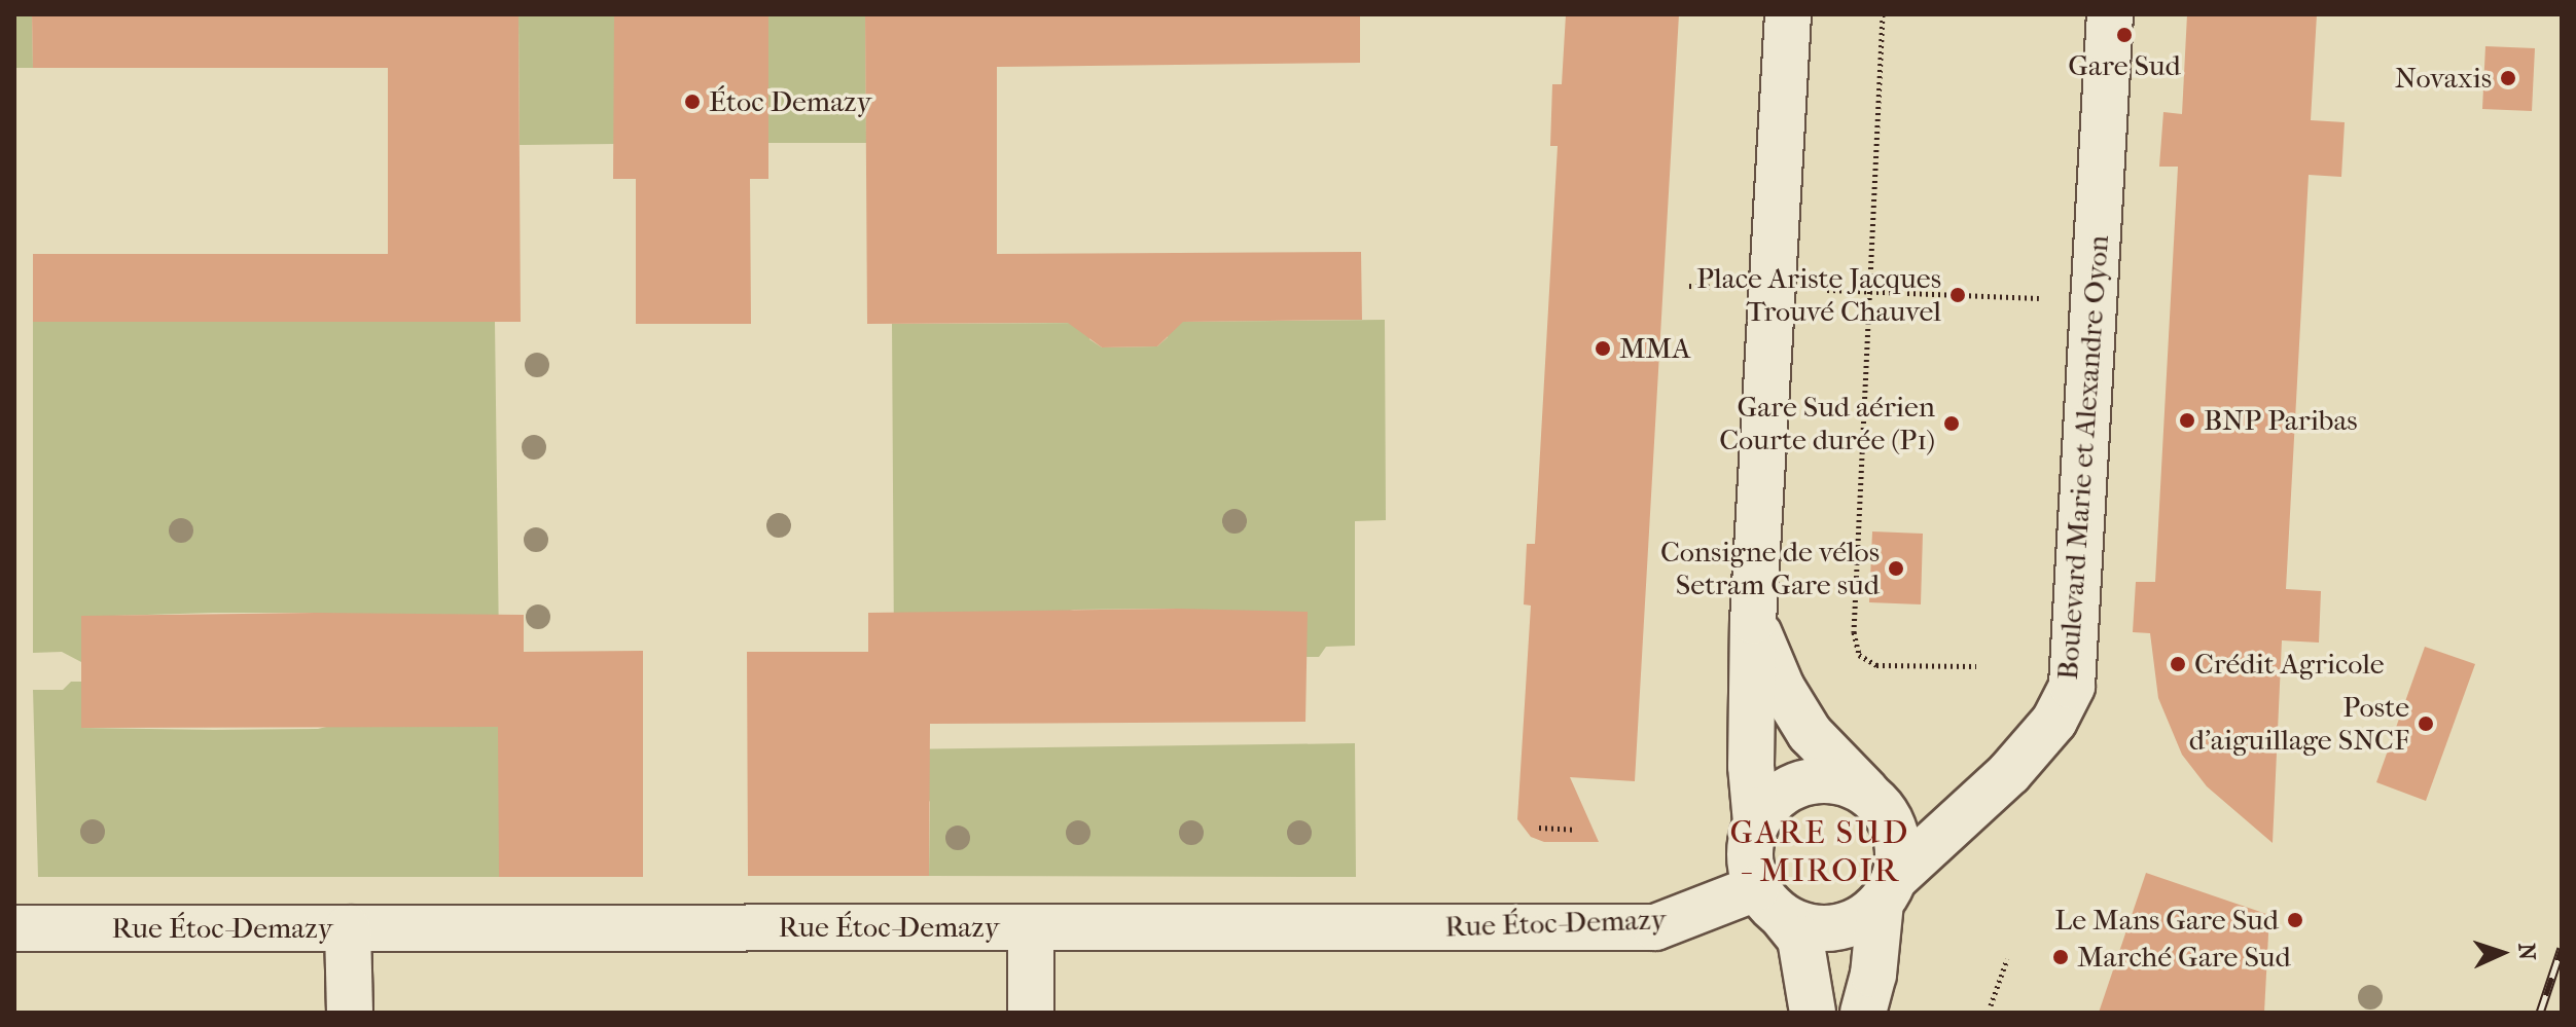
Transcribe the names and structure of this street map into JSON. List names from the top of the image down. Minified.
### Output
{"streets":{"street":["Boulevard Marie et Alexandre Oyon","Rue Étoc-Demazy"]},"crossings":[["Boulevard Marie et Alexandre Oyon","Rue Étoc-Demazy"]],"districts":["GARE SUD - MIROIR"],"places":["Gare Sud","Novaxis","Étoc Demazy","Place Ariste Jacques Trouvé Chauvel","MMA","BNP Paribas","Gare Sud aérien Courte durée (P1)","Consigne de vélos Setram Gare sud","Crédit Agricole","Poste d'aiguillage SNCF","Le Mans Gare Sud","Marché Gare Sud"],"north":"right"}
